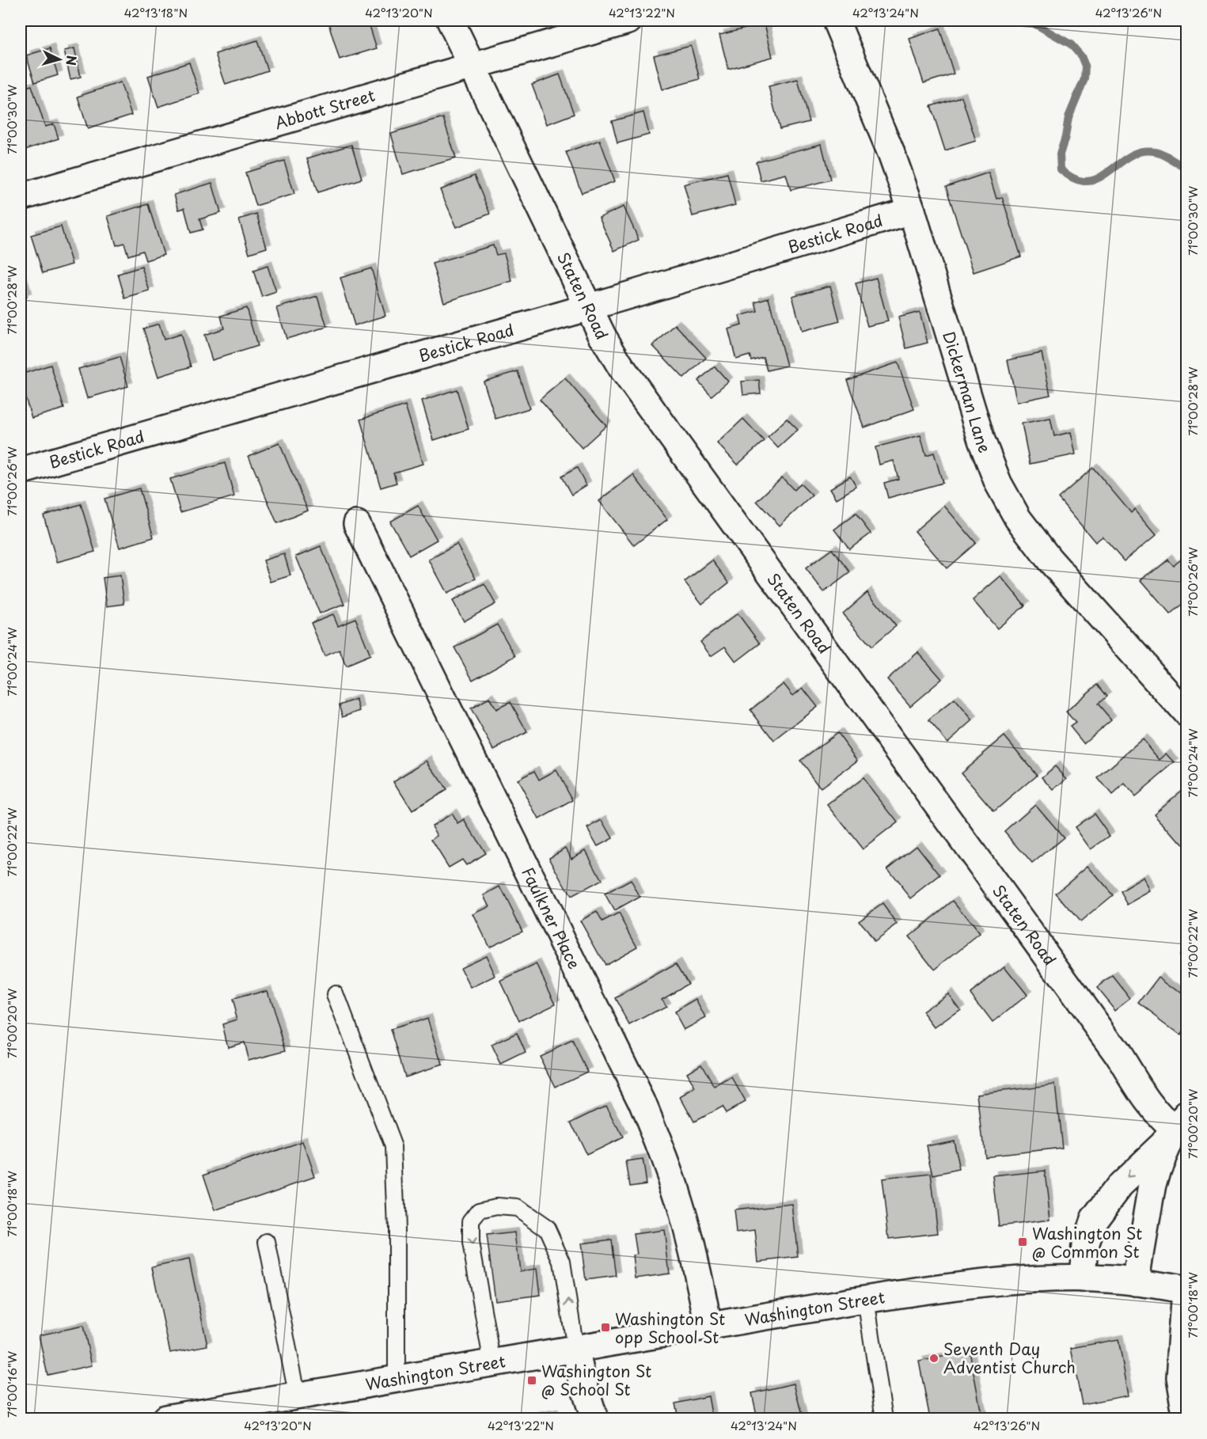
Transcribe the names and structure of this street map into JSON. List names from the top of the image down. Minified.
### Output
{"streets":{"street":["Abbott Street","Bestick Road","Staten Road","Dickerman Lane","Faulkner Place","Washington Street"]},"crossings":[["Abbott Street","Staten Road"],["Bestick Road","Staten Road"],["Bestick Road","Dickerman Lane"],["Faulkner Place","Washington Street"]],"places":{"transit":["Washington St @ Common St","Washington St opp School St","Washington St @ School St"],"other":["Seventh Day Adventist Church"]},"north":"right","coordinates":["42°13'18\"N","42°13'20\"N","42°13'22\"N","42°13'24\"N","42°13'26\"N","71°00'30\"W","71°00'28\"W","71°00'26\"W","71°00'24\"W","71°00'22\"W","71°00'20\"W","71°00'18\"W","71°00'16\"W"]}
